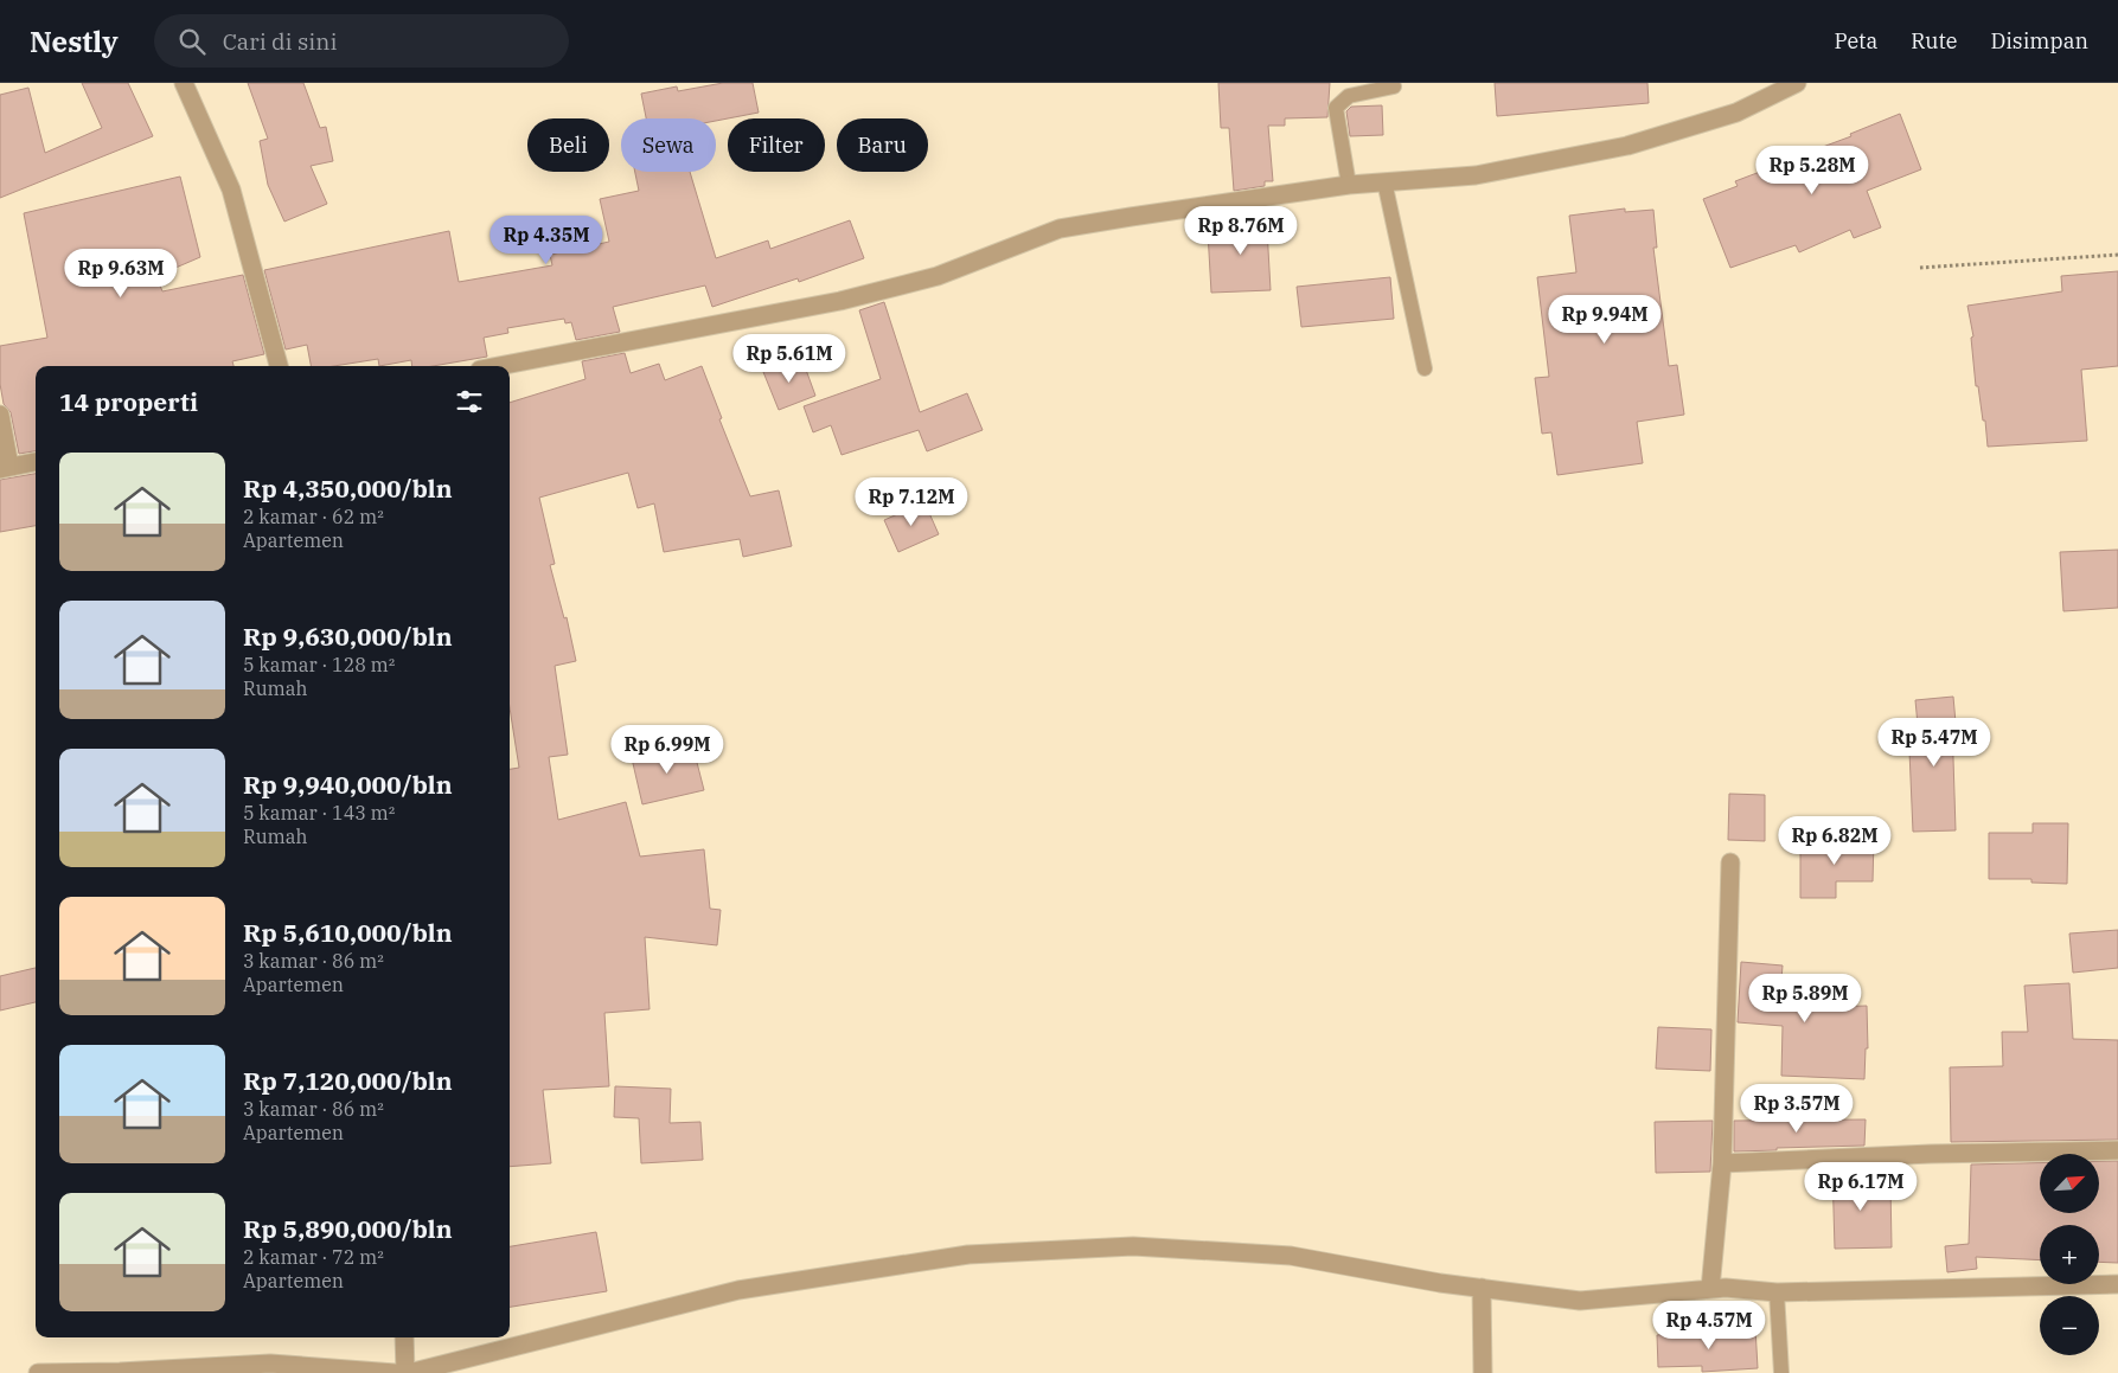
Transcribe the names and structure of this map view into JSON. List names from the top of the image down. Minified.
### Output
{"north":"top right","page":{"header":"Nestly","search":"Cari di sini","nav":["Peta","Rute","Disimpan"],"chip":["Beli","Sewa","Filter","Baru"],"price":["Rp 5.28M","Rp 8.76M","Rp 4.35M","Rp 9.63M","Rp 9.94M","Rp 5.61M","Rp 7.12M","Rp 5.47M","Rp 6.99M","Rp 6.82M","Rp 5.89M","Rp 3.57M","Rp 6.17M","Rp 4.57M"],"heading":"14 properti","list":[{"name":"Rp 4,350,000/bln","note":"2 kamar · 62 m² · Apartemen"},{"name":"Rp 9,630,000/bln","note":"5 kamar · 128 m² · Rumah"},{"name":"Rp 9,940,000/bln","note":"5 kamar · 143 m² · Rumah"},{"name":"Rp 5,610,000/bln","note":"3 kamar · 86 m² · Apartemen"},{"name":"Rp 7,120,000/bln","note":"3 kamar · 86 m² · Apartemen"},{"name":"Rp 5,890,000/bln","note":"2 kamar · 72 m² · Apartemen"}],"map_buttons":["+","−"]}}
